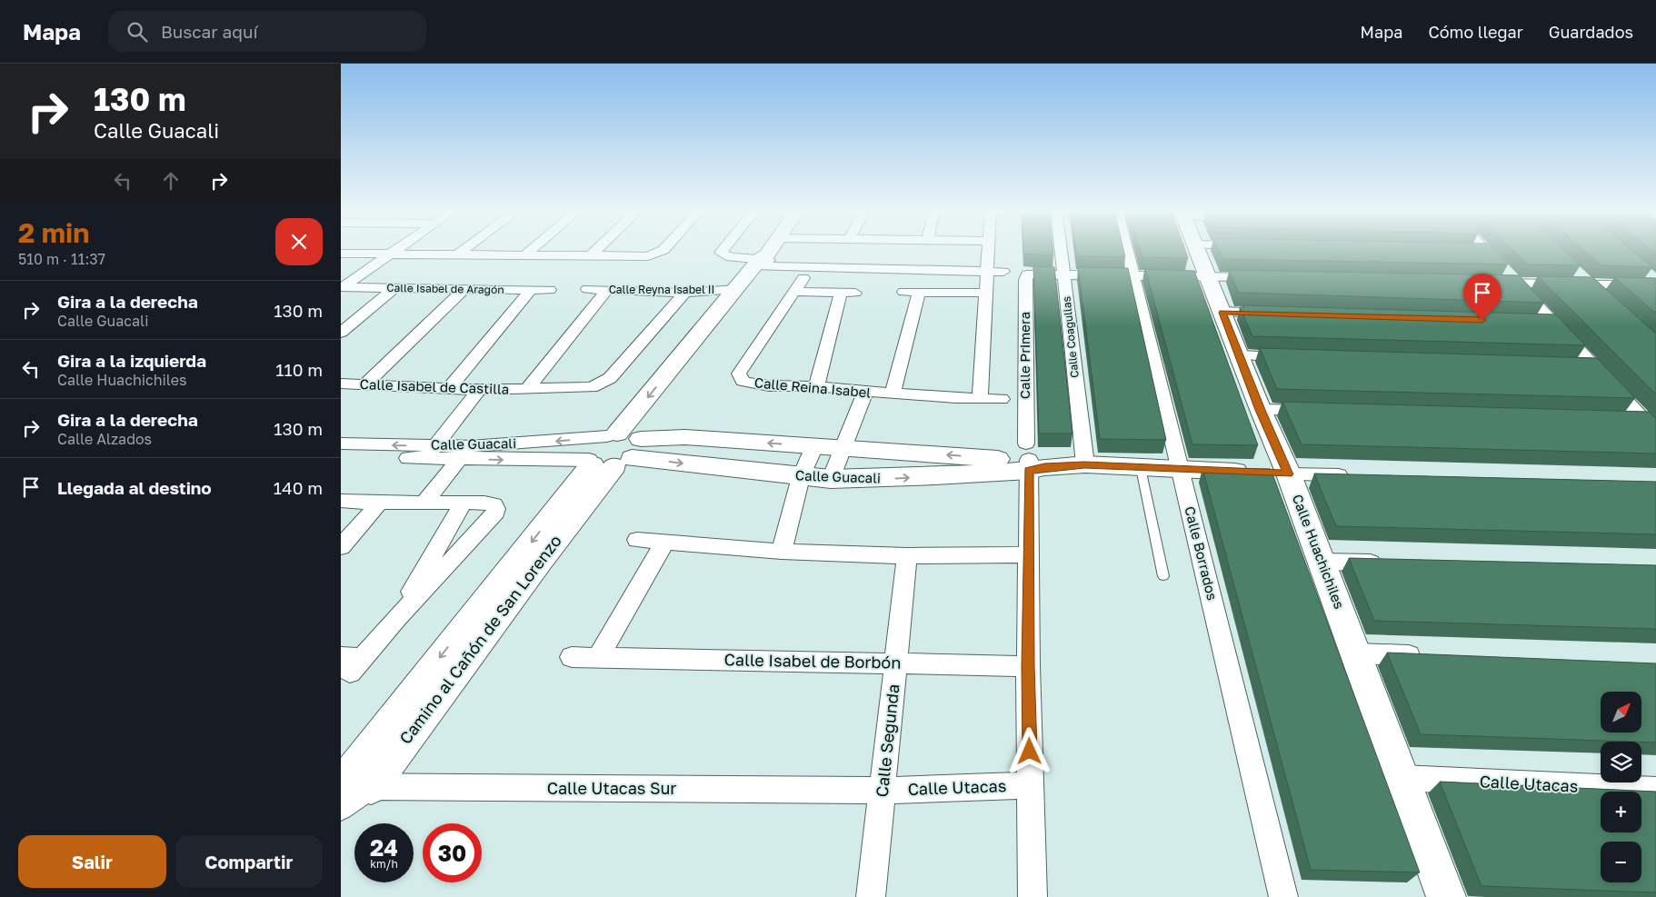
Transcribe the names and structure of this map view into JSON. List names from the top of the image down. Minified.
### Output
{"streets":{"street":["Calle Isabel de Aragón","Calle Reyna Isabel II","Calle Coagullas","Calle Primera","Calle Isabel de Castilla","Calle Reina Isabel","Calle Guacali","Calle Huachichiles","Calle Borrados","Camino al Cañón de San Lorenzo","Calle Isabel de Borbón","Calle Segunda","Calle Utacas","Calle Utacas Sur"]},"crossings":[["Calle Reyna Isabel II","Calle Isabel de Castilla"],["Calle Reyna Isabel II","Camino al Cañón de San Lorenzo"],["Calle Coagullas","Calle Primera"],["Calle Coagullas","Calle Guacali"],["Calle Primera","Calle Guacali"],["Calle Primera","Calle Isabel de Borbón"],["Calle Primera","Calle Utacas"],["Calle Guacali","Calle Huachichiles"],["Calle Guacali","Calle Borrados"],["Calle Guacali","Camino al Cañón de San Lorenzo"],["Calle Huachichiles","Calle Utacas"],["Camino al Cañón de San Lorenzo","Calle Utacas Sur"],["Calle Isabel de Borbón","Calle Segunda"],["Calle Segunda","Calle Utacas"],["Calle Segunda","Calle Utacas Sur"],["Calle Utacas","Calle Utacas Sur"]],"north":"top right","page":{"header":"Mapa","search":"Buscar aquí","nav":["Mapa","Cómo llegar","Guardados"],"turn":["130 m","Calle Guacali"],"heading":["2 min","510 m · 11:37"],"list":[{"name":"Gira a la derecha","note":"Calle Guacali","value":"130 m"},{"name":"Gira a la izquierda","note":"Calle Huachichiles","value":"110 m"},{"name":"Gira a la derecha","note":"Calle Alzados","value":"130 m"},{"name":"Llegada al destino","value":"140 m"}],"map_buttons":["+","−"],"speed":"24 km/h","limit":"30","buttons":["Salir","Compartir"]}}
